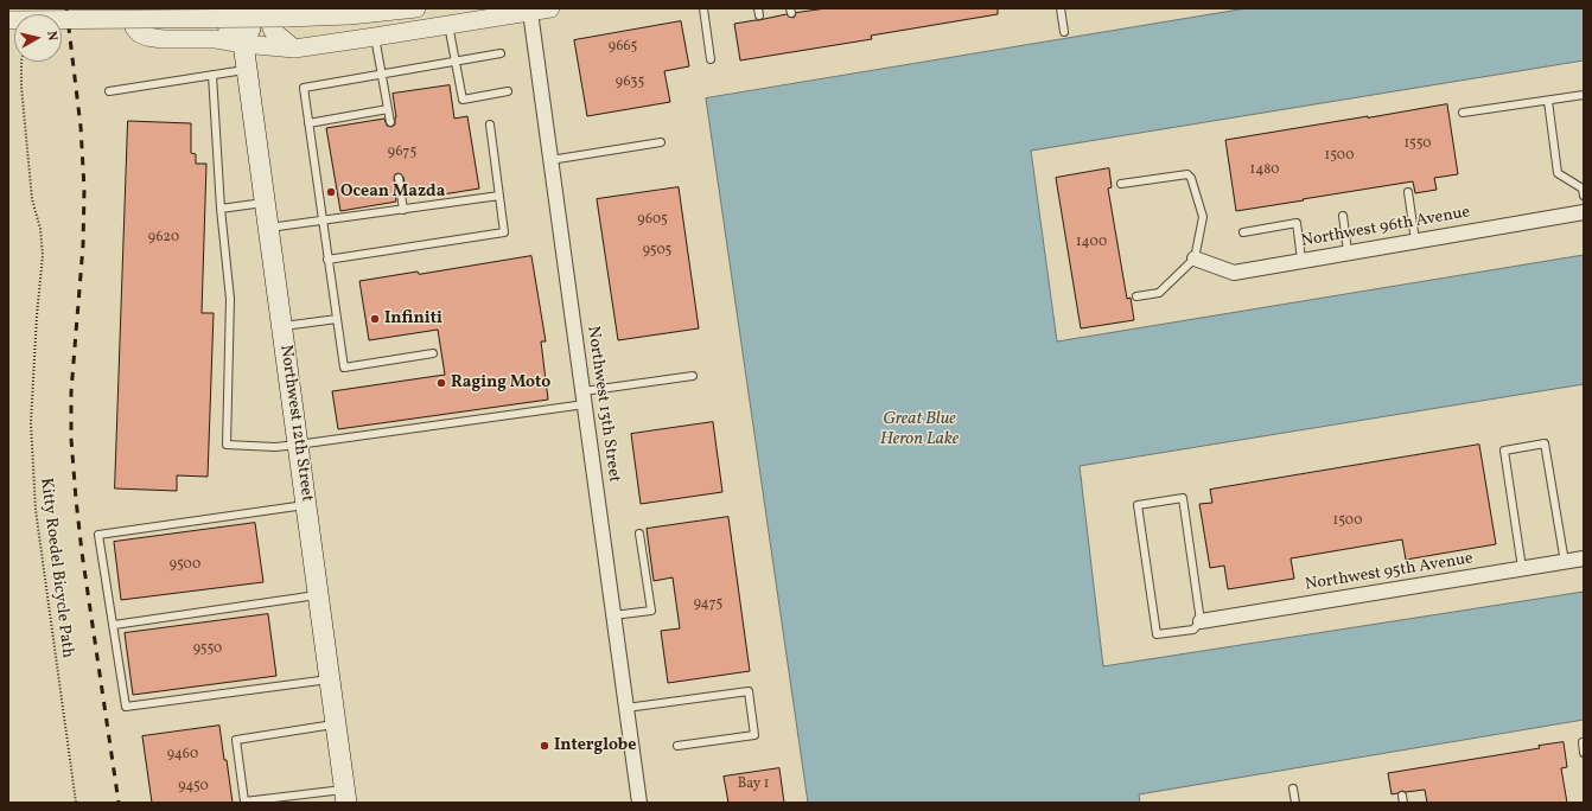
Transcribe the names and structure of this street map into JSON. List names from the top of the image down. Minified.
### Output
{"streets":{"main road":["Northwest 12th Street"],"street":["Northwest 96th Avenue","Northwest 13th Street","Northwest 95th Avenue"],"path":["Kitty Roedel Bicycle Path"]},"water":["Great Blue Heron Lake"],"places":["Ocean Mazda","Infiniti","Raging Moto","Interglobe"],"house_numbers":["9665","9635","1550","9675","1500","1480","9605","9620","1400","9505","1500","9500","9475","9550","9460","Bay 1","9450"],"north":"right"}
